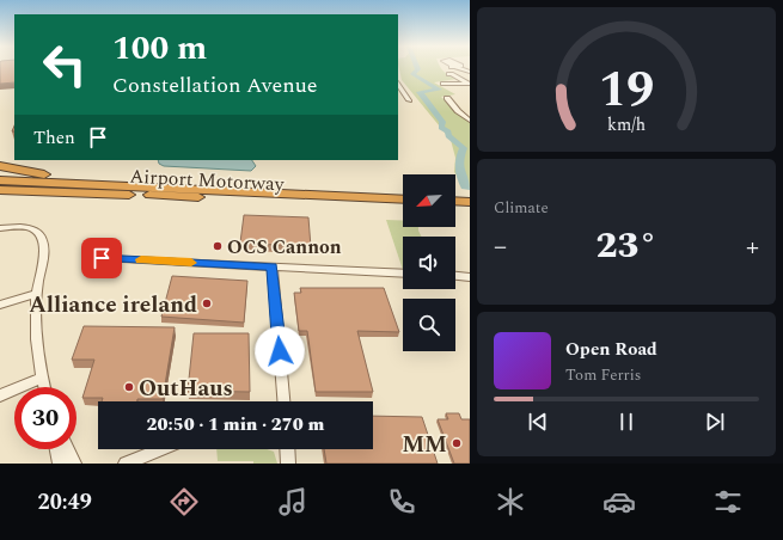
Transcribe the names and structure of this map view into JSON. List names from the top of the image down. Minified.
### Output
{"streets":{"highway":["Airport Motorway"]},"places":["OCS Cannon","Alliance ireland","OutHaus","MM"],"north":"bottom left","page":{"turn":["100 m","Constellation Avenue"],"then":"Then","tile":"Climate","heat":["−","23°","+"],"song":["Open Road","Tom Ferris"],"limit":"30","trip":"20:50 · 1 min · 270 m","tabs":"20:49","gauge":["19","km/h"]}}
